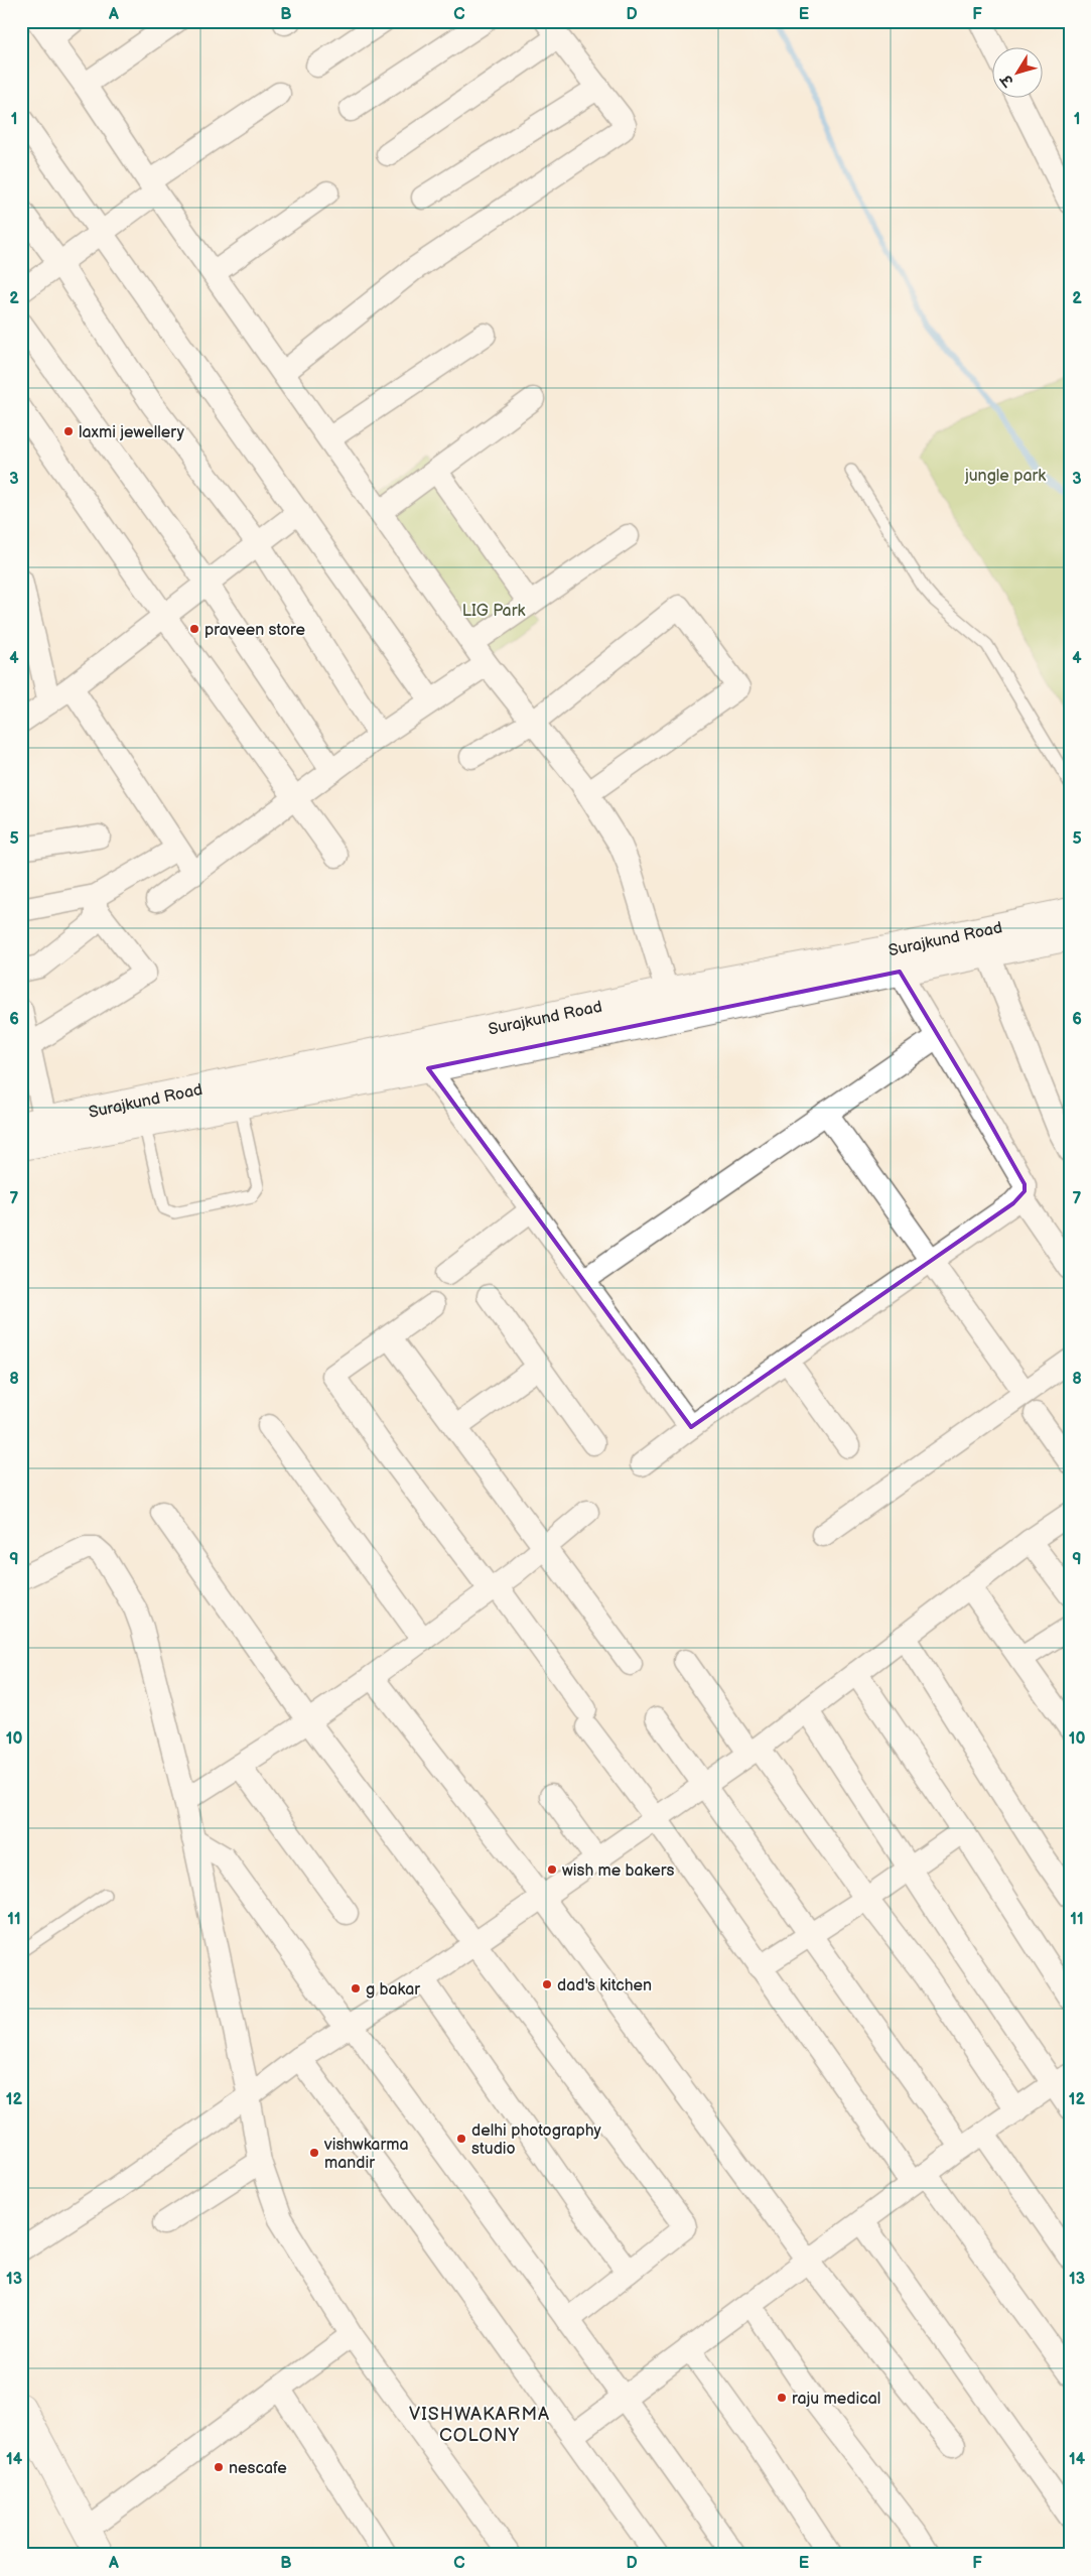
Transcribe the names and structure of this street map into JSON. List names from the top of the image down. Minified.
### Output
{"streets":{"main road":["Surajkund Road"]},"districts":["VISHWAKARMA COLONY"],"parks":["jungle park","LIG Park"],"places":["laxmi jewellery","praveen store","wish me bakers","dad's kitchen","g bakar","delhi photography studio","vishwkarma mandir","raju medical","nescafe"],"north":"bottom left","grid":{"columns":["A","B","C","D","E","F"],"rows":["1","2","3","4","5","6","7","8","9","10","11","12","13","14"]}}
